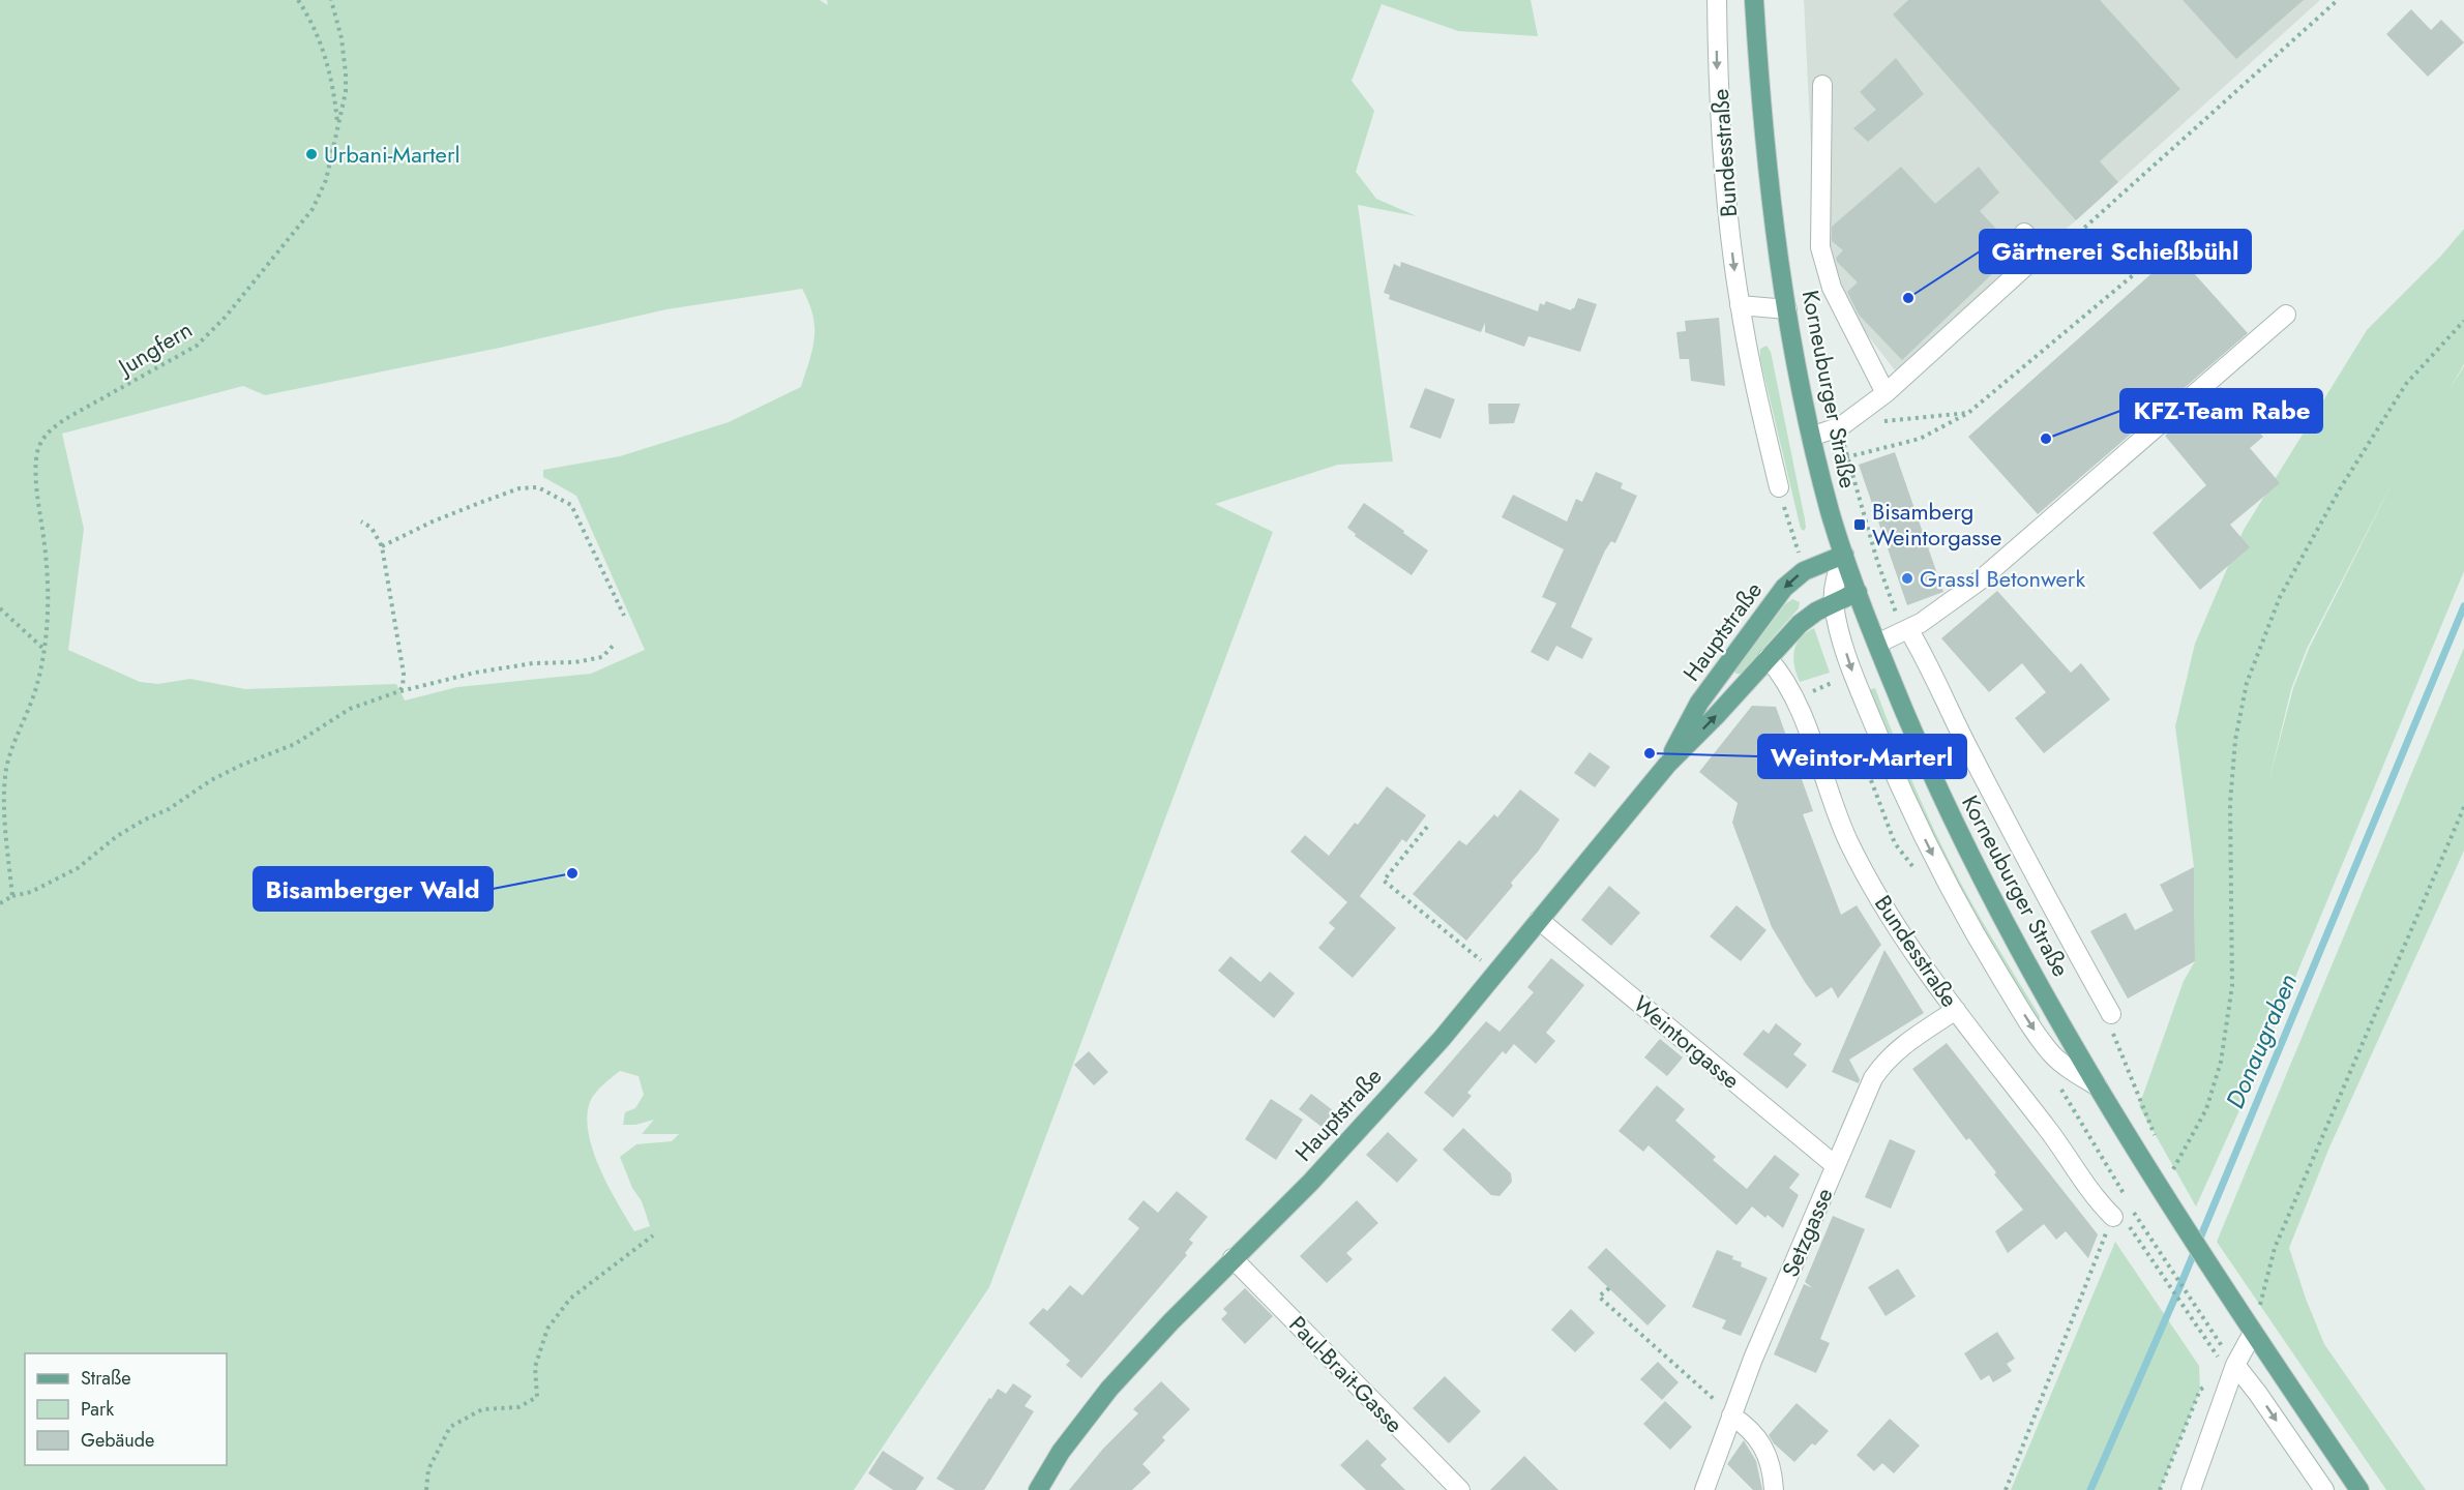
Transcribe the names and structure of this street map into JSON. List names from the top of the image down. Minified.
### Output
{"streets":{"main road":["Korneuburger Straße","Hauptstraße"],"street":["Bundesstraße","Weintorgasse","Setzgasse","Paul-Brait-Gasse"],"path":["Jungfern"]},"crossings":[["Bundesstraße","Hauptstraße"],["Bundesstraße","Setzgasse"],["Korneuburger Straße","Hauptstraße"],["Hauptstraße","Weintorgasse"],["Hauptstraße","Paul-Brait-Gasse"],["Weintorgasse","Setzgasse"]],"water":["Donaugraben"],"places":{"other":["Urbani-Marterl","Gärtnerei Schießbühl","KFZ-Team Rabe","Grassl Betonwerk","Weintor-Marterl","Bisamberger Wald"],"transit":["Bisamberg Weintorgasse"]},"legend":["Straße","Park","Gebäude"]}
